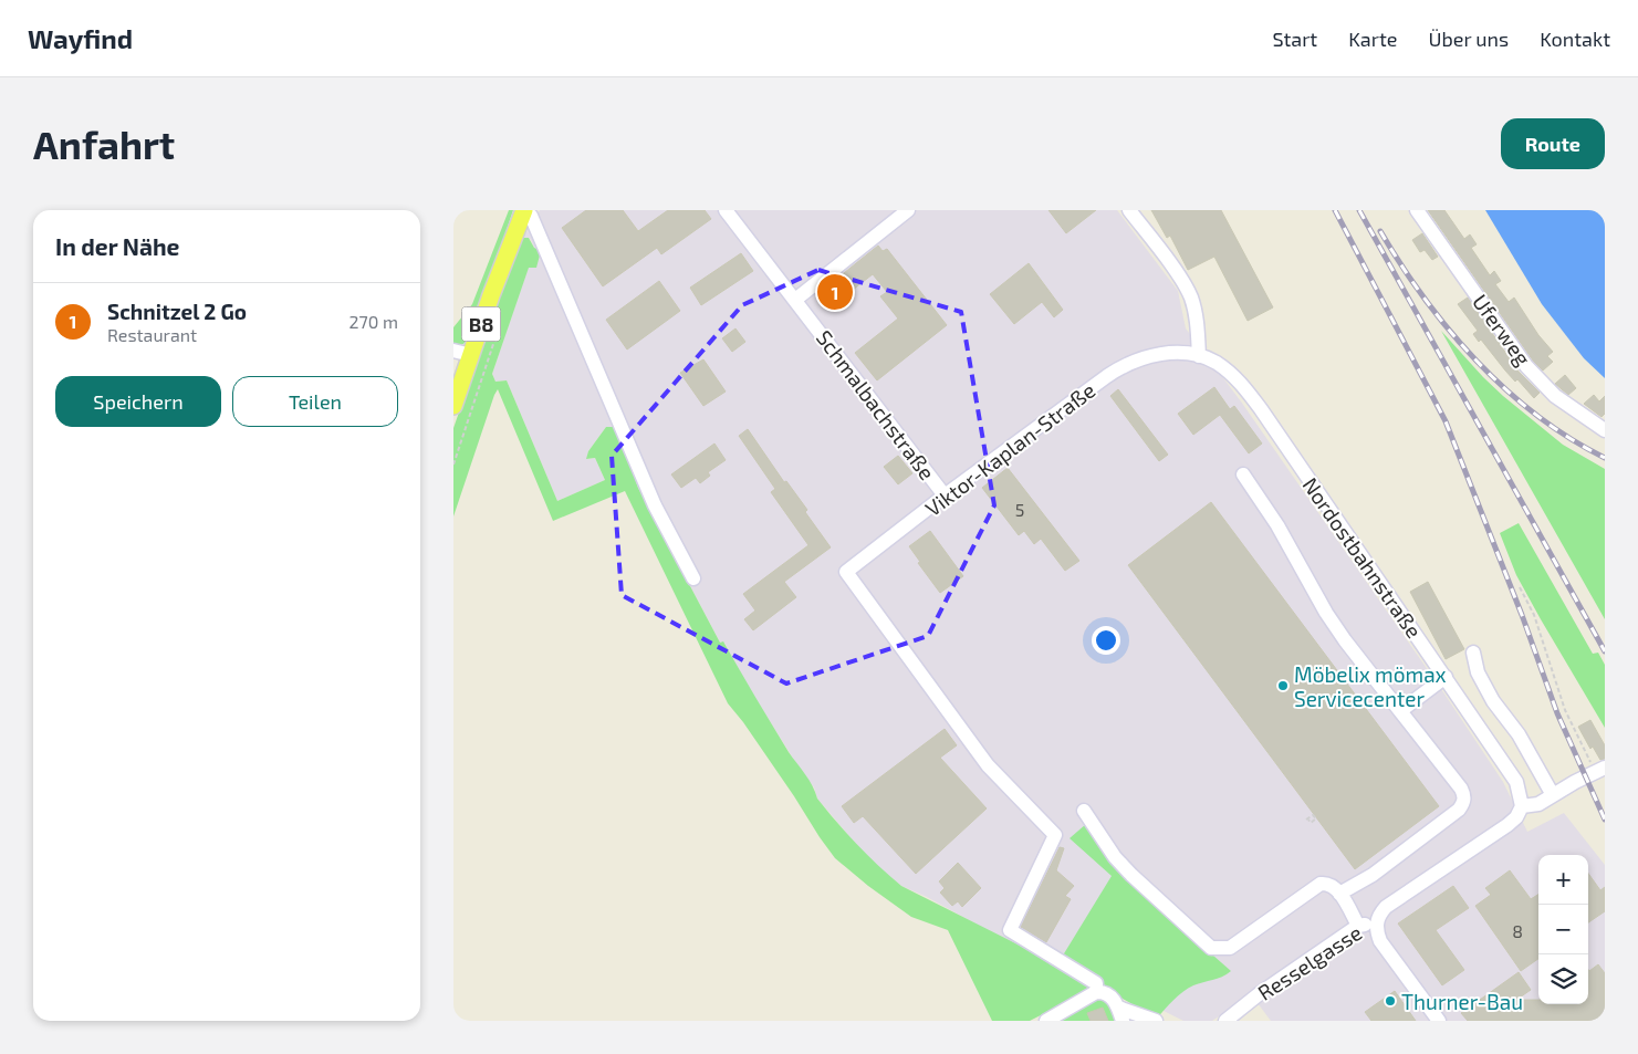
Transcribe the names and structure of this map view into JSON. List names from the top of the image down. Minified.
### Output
{"streets":{"main road":["B8"],"street":["Uferweg","Schmalbachstraße","Viktor-Kaplan-Straße","Nordostbahnstraße","Resselgasse"]},"crossings":[["Schmalbachstraße","Viktor-Kaplan-Straße"],["Viktor-Kaplan-Straße","Nordostbahnstraße"],["Nordostbahnstraße","Resselgasse"]],"places":["Möbelix mömax Servicecenter","Thurner-Bau"],"house_numbers":["5","8"],"page":{"header":"Wayfind","nav":["Start","Karte","Über uns","Kontakt"],"buttons":["Route",["Speichern","Teilen"]],"title":"Anfahrt","heading":"In der Nähe","pins":"1","list":[{"mark":"1","name":"Schnitzel 2 Go","note":"Restaurant","value":"270 m"}],"map_buttons":["+","−"]}}
